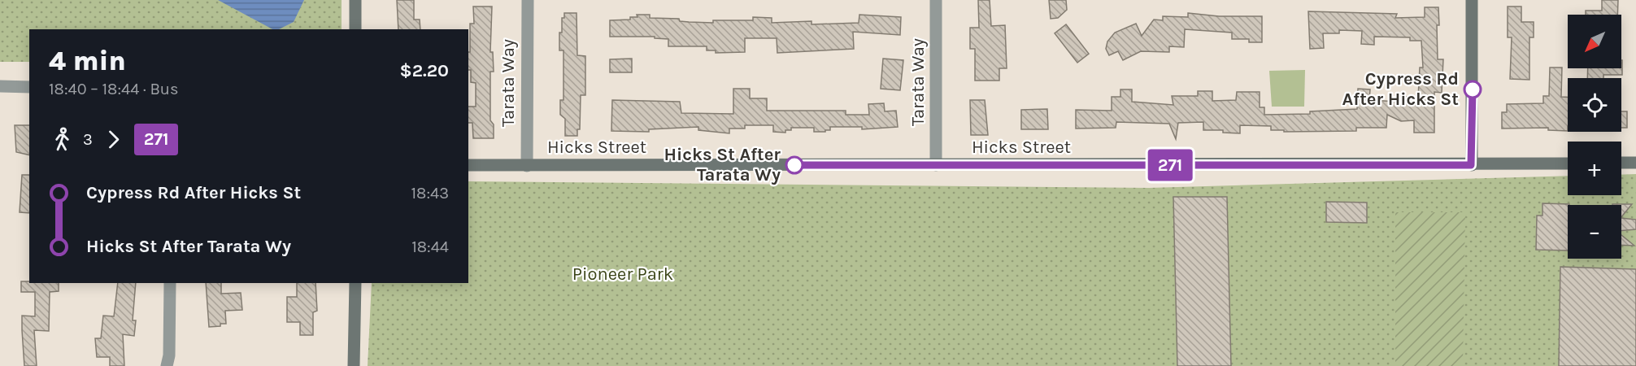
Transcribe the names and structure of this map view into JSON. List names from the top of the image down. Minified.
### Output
{"streets":{"street":["Tarata Way","Hicks Street"]},"crossings":[["Tarata Way","Hicks Street"]],"parks":["Pioneer Park"],"places":["Cypress Rd After Hicks St","Hicks St After Tarata Wy"],"lines":["bus line 271"],"north":"bottom left","page":{"on_map":"271","map_buttons":["+","−"],"heading":["4 min","18:40 – 18:44 · Bus","$2.20"],"legs":["3","271"],"list":[{"name":"Cypress Rd After Hicks St","value":"18:43"},{"name":"Hicks St After Tarata Wy","value":"18:44"}]}}
